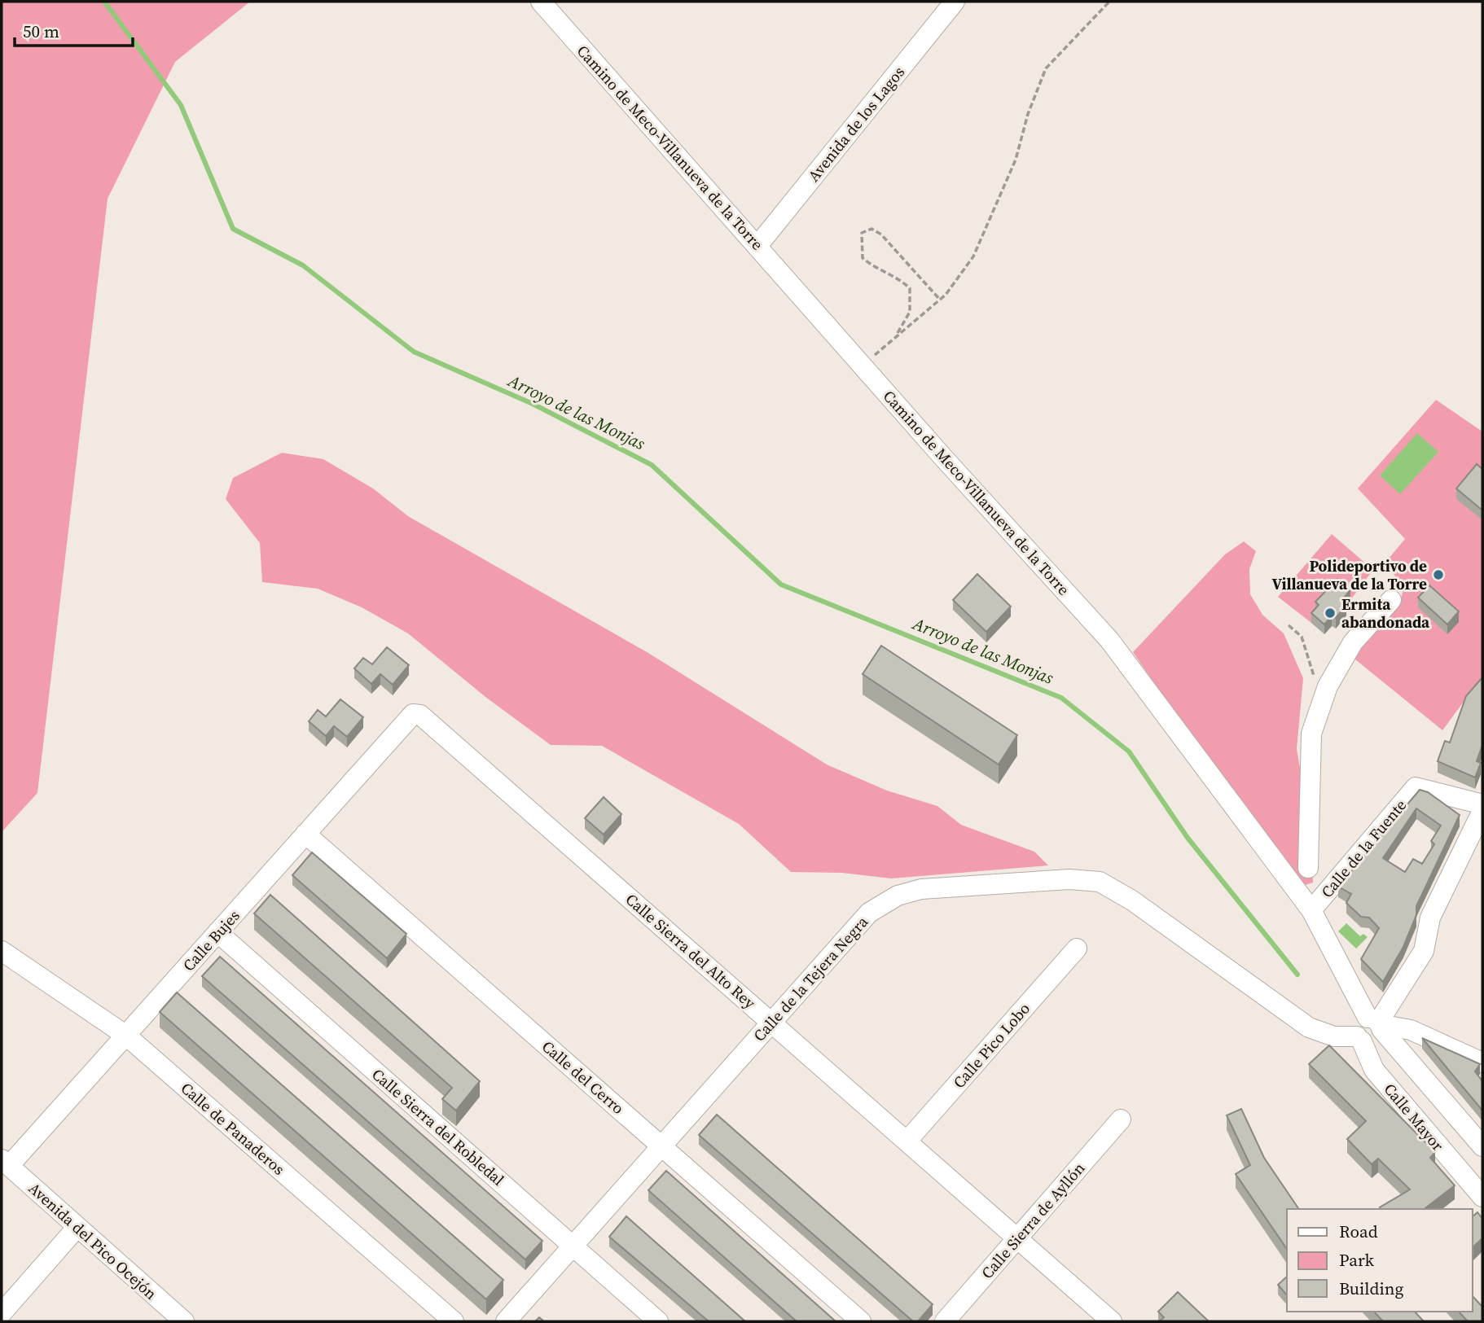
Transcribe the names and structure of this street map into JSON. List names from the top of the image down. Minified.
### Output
{"streets":{"street":["Avenida de los Lagos","Camino de Meco-Villanueva de la Torre","Calle de la Fuente","Calle Bujes","Calle Sierra del Alto Rey","Calle de la Tejera Negra","Calle Pico Lobo","Calle del Cerro","Calle Mayor","Calle Sierra del Robledal","Calle de Panaderos","Calle Sierra de Ayllón","Avenida del Pico Ocejón"]},"crossings":[["Avenida de los Lagos","Camino de Meco-Villanueva de la Torre"],["Camino de Meco-Villanueva de la Torre","Calle de la Fuente"],["Camino de Meco-Villanueva de la Torre","Calle Mayor"],["Calle Bujes","Calle Sierra del Alto Rey"],["Calle Bujes","Calle del Cerro"],["Calle Bujes","Calle Sierra del Robledal"],["Calle Bujes","Calle de Panaderos"],["Calle Bujes","Avenida del Pico Ocejón"],["Calle Sierra del Alto Rey","Calle de la Tejera Negra"],["Calle Sierra del Alto Rey","Calle Pico Lobo"],["Calle Sierra del Alto Rey","Calle Sierra de Ayllón"],["Calle de la Tejera Negra","Calle del Cerro"],["Calle de la Tejera Negra","Calle Mayor"],["Calle de la Tejera Negra","Calle Sierra del Robledal"]],"water":["Arroyo de las Monjas"],"places":["Polideportivo de Villanueva de la Torre","Ermita abandonada"],"legend":["Road","Park","Building"],"scale_bar":"50 m"}
